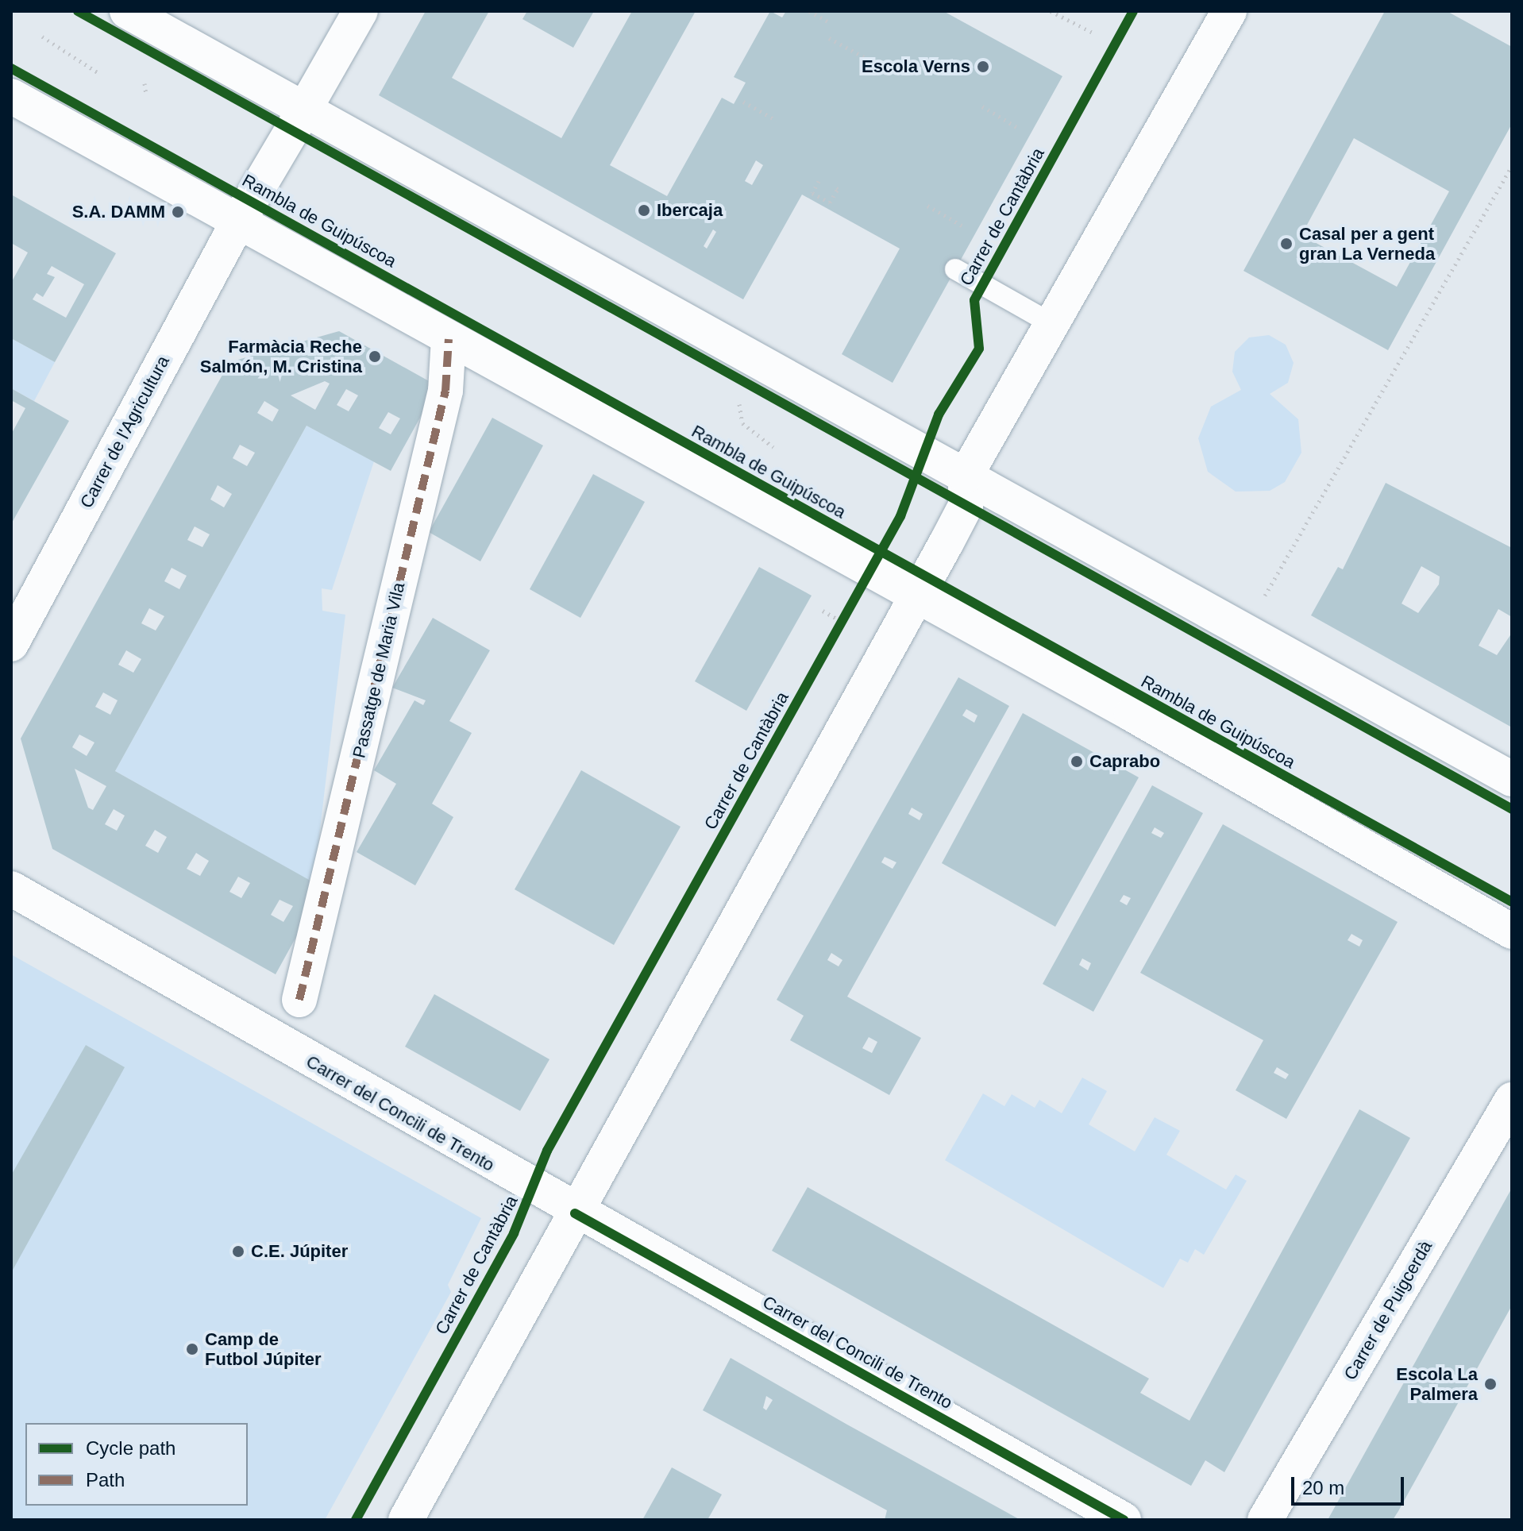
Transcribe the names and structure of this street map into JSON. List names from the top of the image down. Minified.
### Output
{"streets":{"street":["Rambla de Guipúscoa","Carrer de l'Agricultura","Passatge de Maria Vila","Carrer del Concili de Trento","Carrer de Puigcerdà"],"cycle path":["Carrer de Cantàbria"]},"crossings":[["Rambla de Guipúscoa","Carrer de l'Agricultura"],["Rambla de Guipúscoa","Passatge de Maria Vila"]],"places":["Escola Verns","Ibercaja","S.A. DAMM","Casal per a gent gran La Verneda","Farmàcia Reche Salmón, M. Cristina","Caprabo","C.E. Júpiter","Camp de Futbol Júpiter","Escola La Palmera"],"legend":["Cycle path","Path"],"scale_bar":"20 m"}
